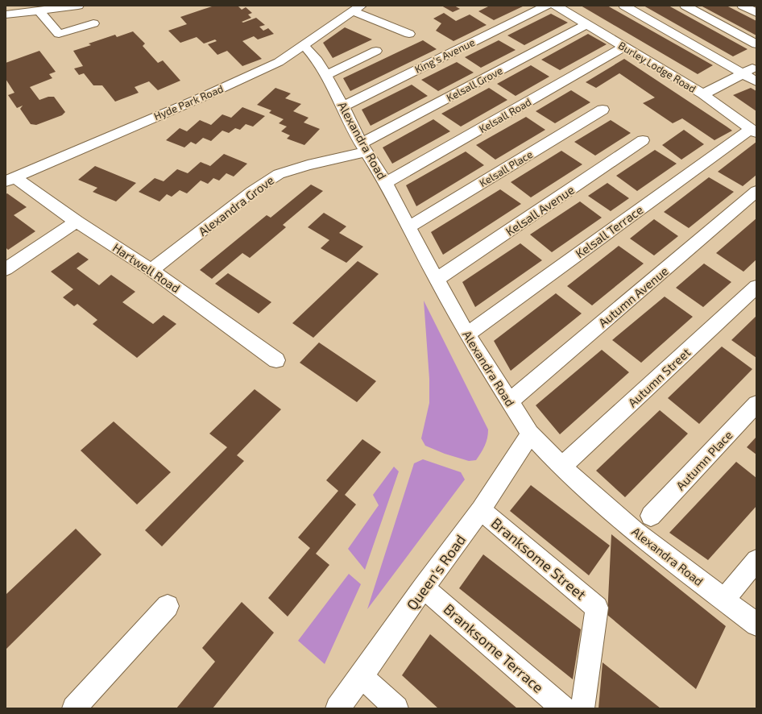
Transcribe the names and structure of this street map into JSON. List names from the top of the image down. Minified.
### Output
{"streets":{"street":["King's Avenue","Burley Lodge Road","Kelsall Grove","Hyde Park Road","Kelsall Road","Alexandra Road","Kelsall Place","Alexandra Grove","Kelsall Avenue","Kelsall Terrace","Hartwell Road","Autumn Avenue","Autumn Street","Autumn Place","Branksome Street","Queen's Road","Branksome Terrace"]},"crossings":[["King's Avenue","Alexandra Road"],["Burley Lodge Road","Kelsall Grove"],["Burley Lodge Road","Kelsall Road"],["Burley Lodge Road","Kelsall Terrace"],["Kelsall Grove","Alexandra Road"],["Kelsall Grove","Alexandra Grove"],["Hyde Park Road","Alexandra Road"],["Hyde Park Road","Hartwell Road"],["Kelsall Road","Alexandra Road"],["Alexandra Road","Kelsall Place"],["Alexandra Road","Alexandra Grove"],["Alexandra Road","Kelsall Avenue"],["Alexandra Road","Kelsall Terrace"],["Alexandra Road","Autumn Avenue"],["Alexandra Road","Autumn Street"],["Alexandra Road","Queen's Road"],["Alexandra Grove","Hartwell Road"],["Branksome Street","Queen's Road"],["Queen's Road","Branksome Terrace"]]}
